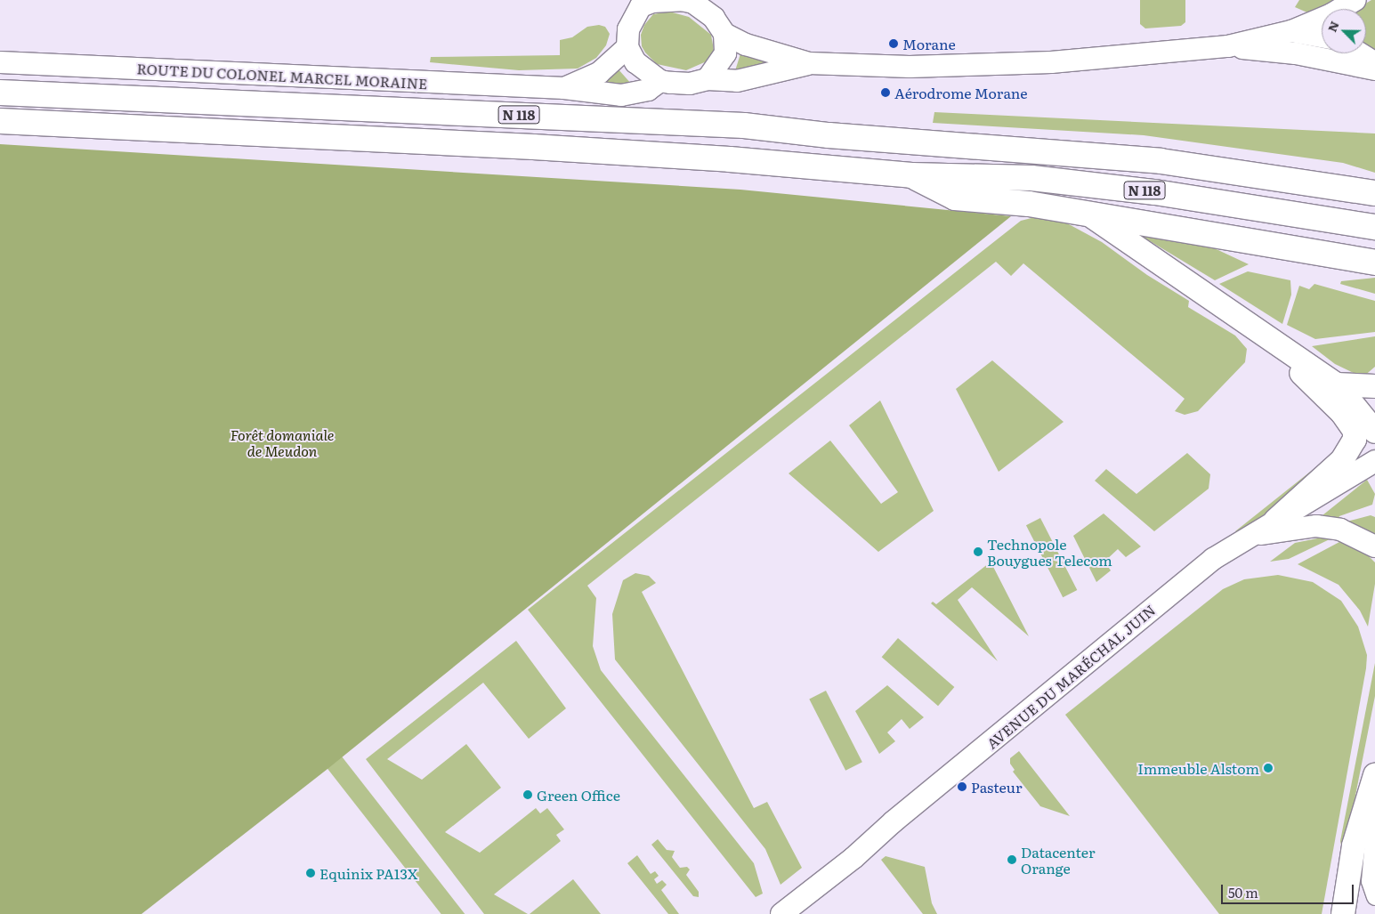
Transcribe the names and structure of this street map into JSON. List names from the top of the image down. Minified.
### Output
{"streets":{"highway":["N 118"],"street":["ROUTE DU COLONEL MARCEL MORAINE","AVENUE DU MARÉCHAL JUIN"]},"parks":["Forêt domaniale de Meudon"],"places":["Morane","Aérodrome Morane","Technopole Bouygues Telecom","Immeuble Alstom","Pasteur","Green Office","Datacenter Orange","Equinix PA13X"],"scale_bar":"50 m","north":"top left"}
